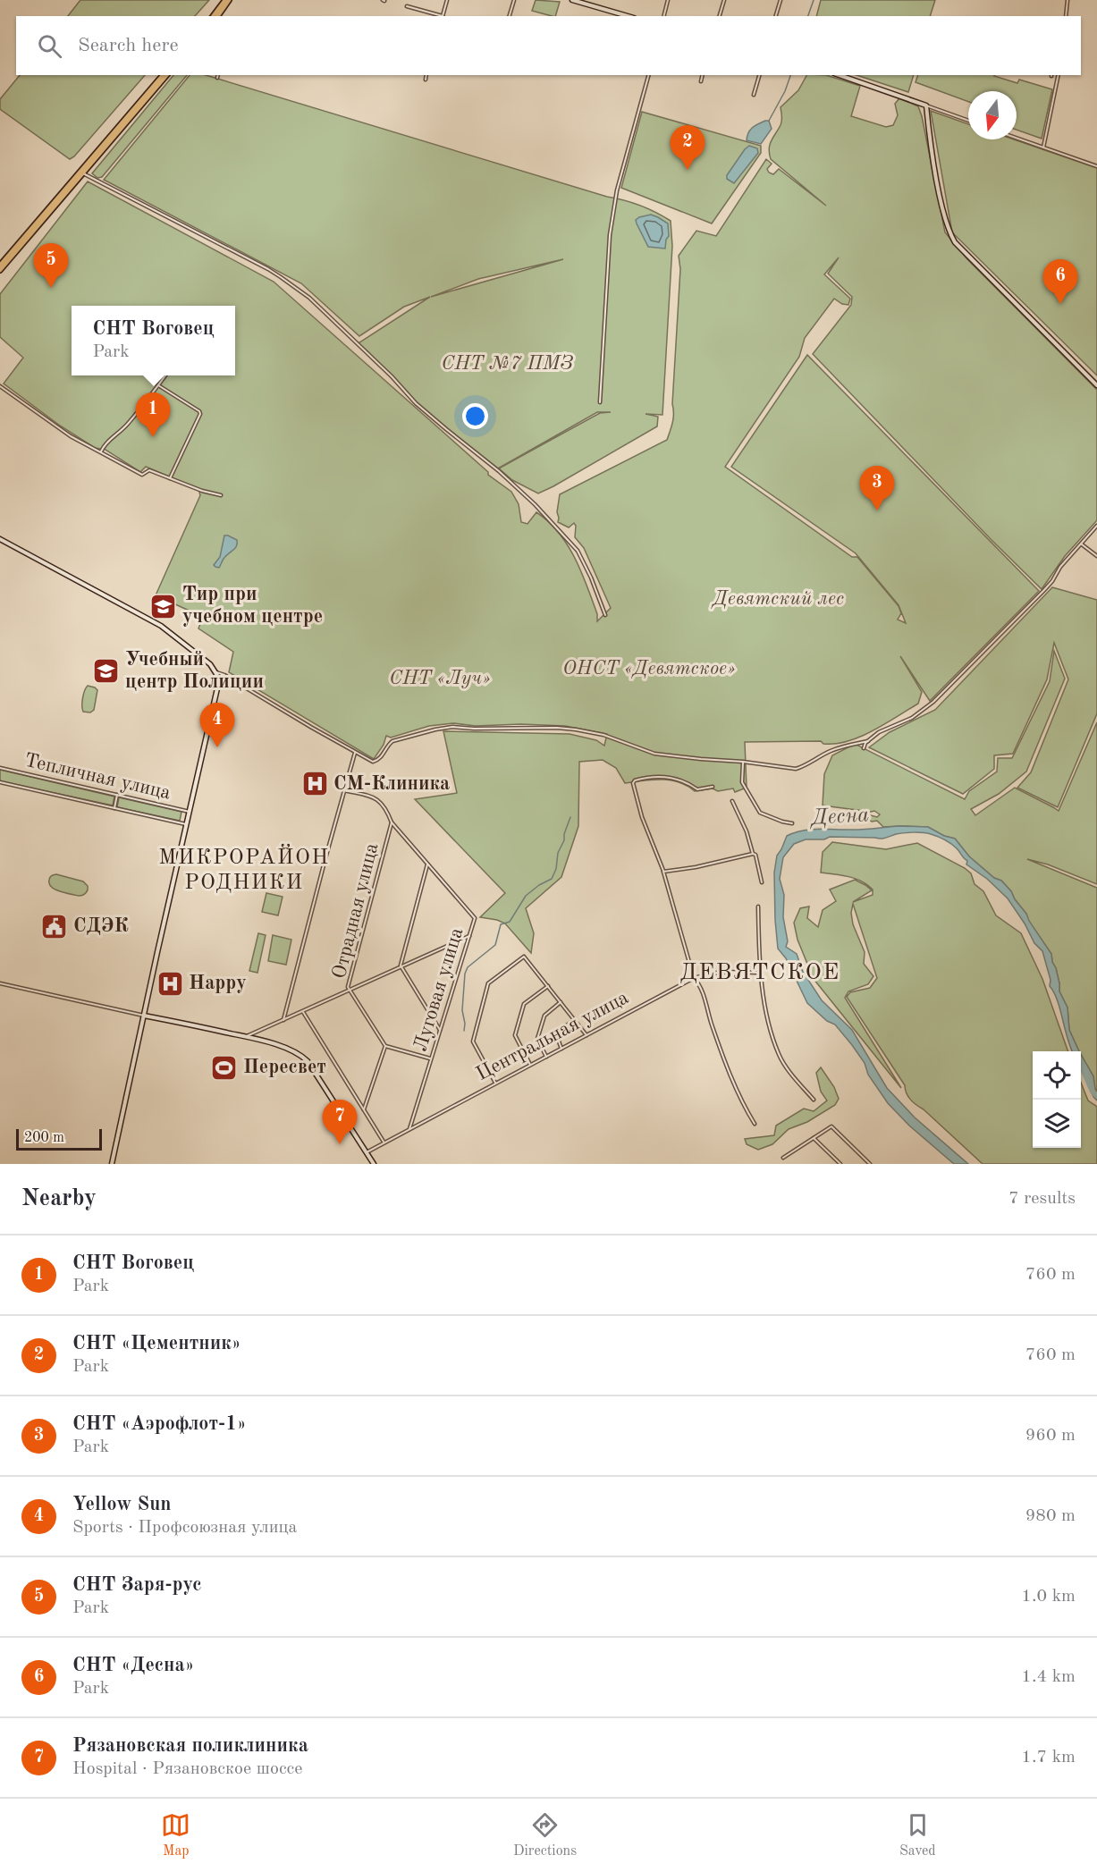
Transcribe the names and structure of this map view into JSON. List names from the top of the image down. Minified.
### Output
{"streets":{"street":["Тепличная улица","Отрадная улица","Луговая улица","Центральная улица"]},"crossings":[["Отрадная улица","Луговая улица"],["Луговая улица","Центральная улица"]],"districts":["МИКРОРАЙОН РОДНИКИ","ДЕВЯТСКОЕ"],"water":["Десна"],"parks":["СНТ №7 ПМЗ","Девятский лес","ОНСТ «Девятское»","СНТ «Луч»"],"places":{"school or university":["Тир при учебном центре","Учебный центр Полиции"],"hospital":["СМ-Клиника","Happy"],"public building":["СДЭК"],"sports":["Пересвет"]},"scale_bar":"200 m","north":"bottom","page":{"search":"Search here","pins":["2","5","6","1","3","4","7"],"popup":["СНТ Воговец","Park"],"scale":"200 m","heading":["Nearby","7 results"],"list":[{"mark":"1","name":"СНТ Воговец","note":"Park","value":"760 m"},{"mark":"2","name":"СНТ «Цементник»","note":"Park","value":"760 m"},{"mark":"3","name":"СНТ «Аэрофлот-1»","note":"Park","value":"960 m"},{"mark":"4","name":"Yellow Sun","note":"Sports · Профсоюзная улица","value":"980 m"},{"mark":"5","name":"СНТ Заря-рус","note":"Park","value":"1.0 km"},{"mark":"6","name":"СНТ «Десна»","note":"Park","value":"1.4 km"},{"mark":"7","name":"Рязановская поликлиника","note":"Hospital · Рязановское шоссе","value":"1.7 km"}],"nav":["Map","Directions","Saved"]}}
